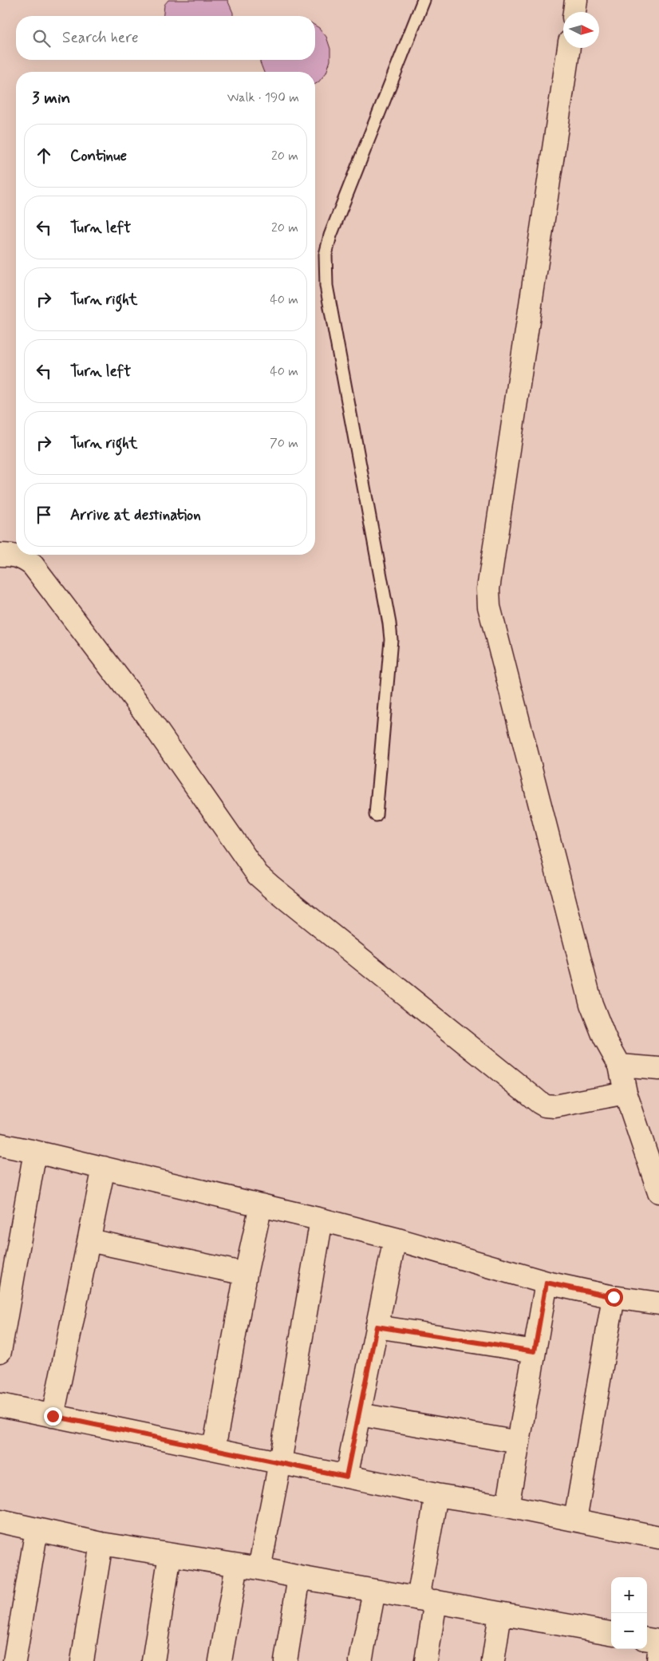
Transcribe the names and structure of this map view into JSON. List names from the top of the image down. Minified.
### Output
{"north":"right","page":{"search":"Search here","heading":["3 min","Walk · 190 m"],"list":[["Continue","20 m"],["Turn left","20 m"],["Turn right","40 m"],["Turn left","40 m"],["Turn right","70 m"],"Arrive at destination"],"map_buttons":["+","−"]}}
